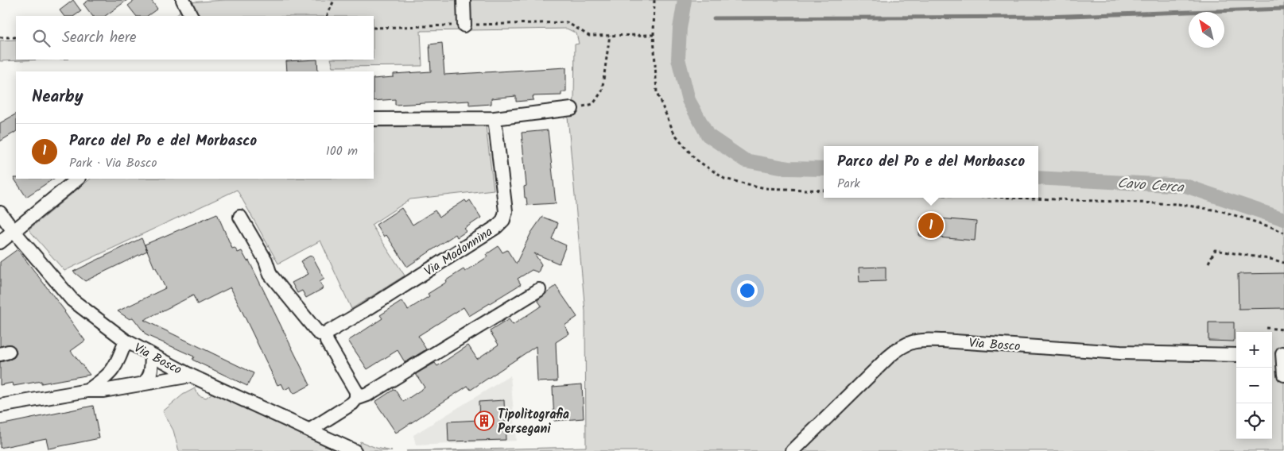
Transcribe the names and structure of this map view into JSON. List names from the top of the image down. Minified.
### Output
{"streets":{"street":["Via Madonnina","Via Bosco"]},"water":["Cavo Cerca"],"places":{"building":["Tipolitografia Persegani"]},"north":"top left","page":{"search":"Search here","heading":"Nearby","list":[{"mark":"1","name":"Parco del Po e del Morbasco","note":"Park · Via Bosco","value":"100 m"}],"popup":["Parco del Po e del Morbasco","Park"],"pins":"1","map_buttons":["+","−"]}}
